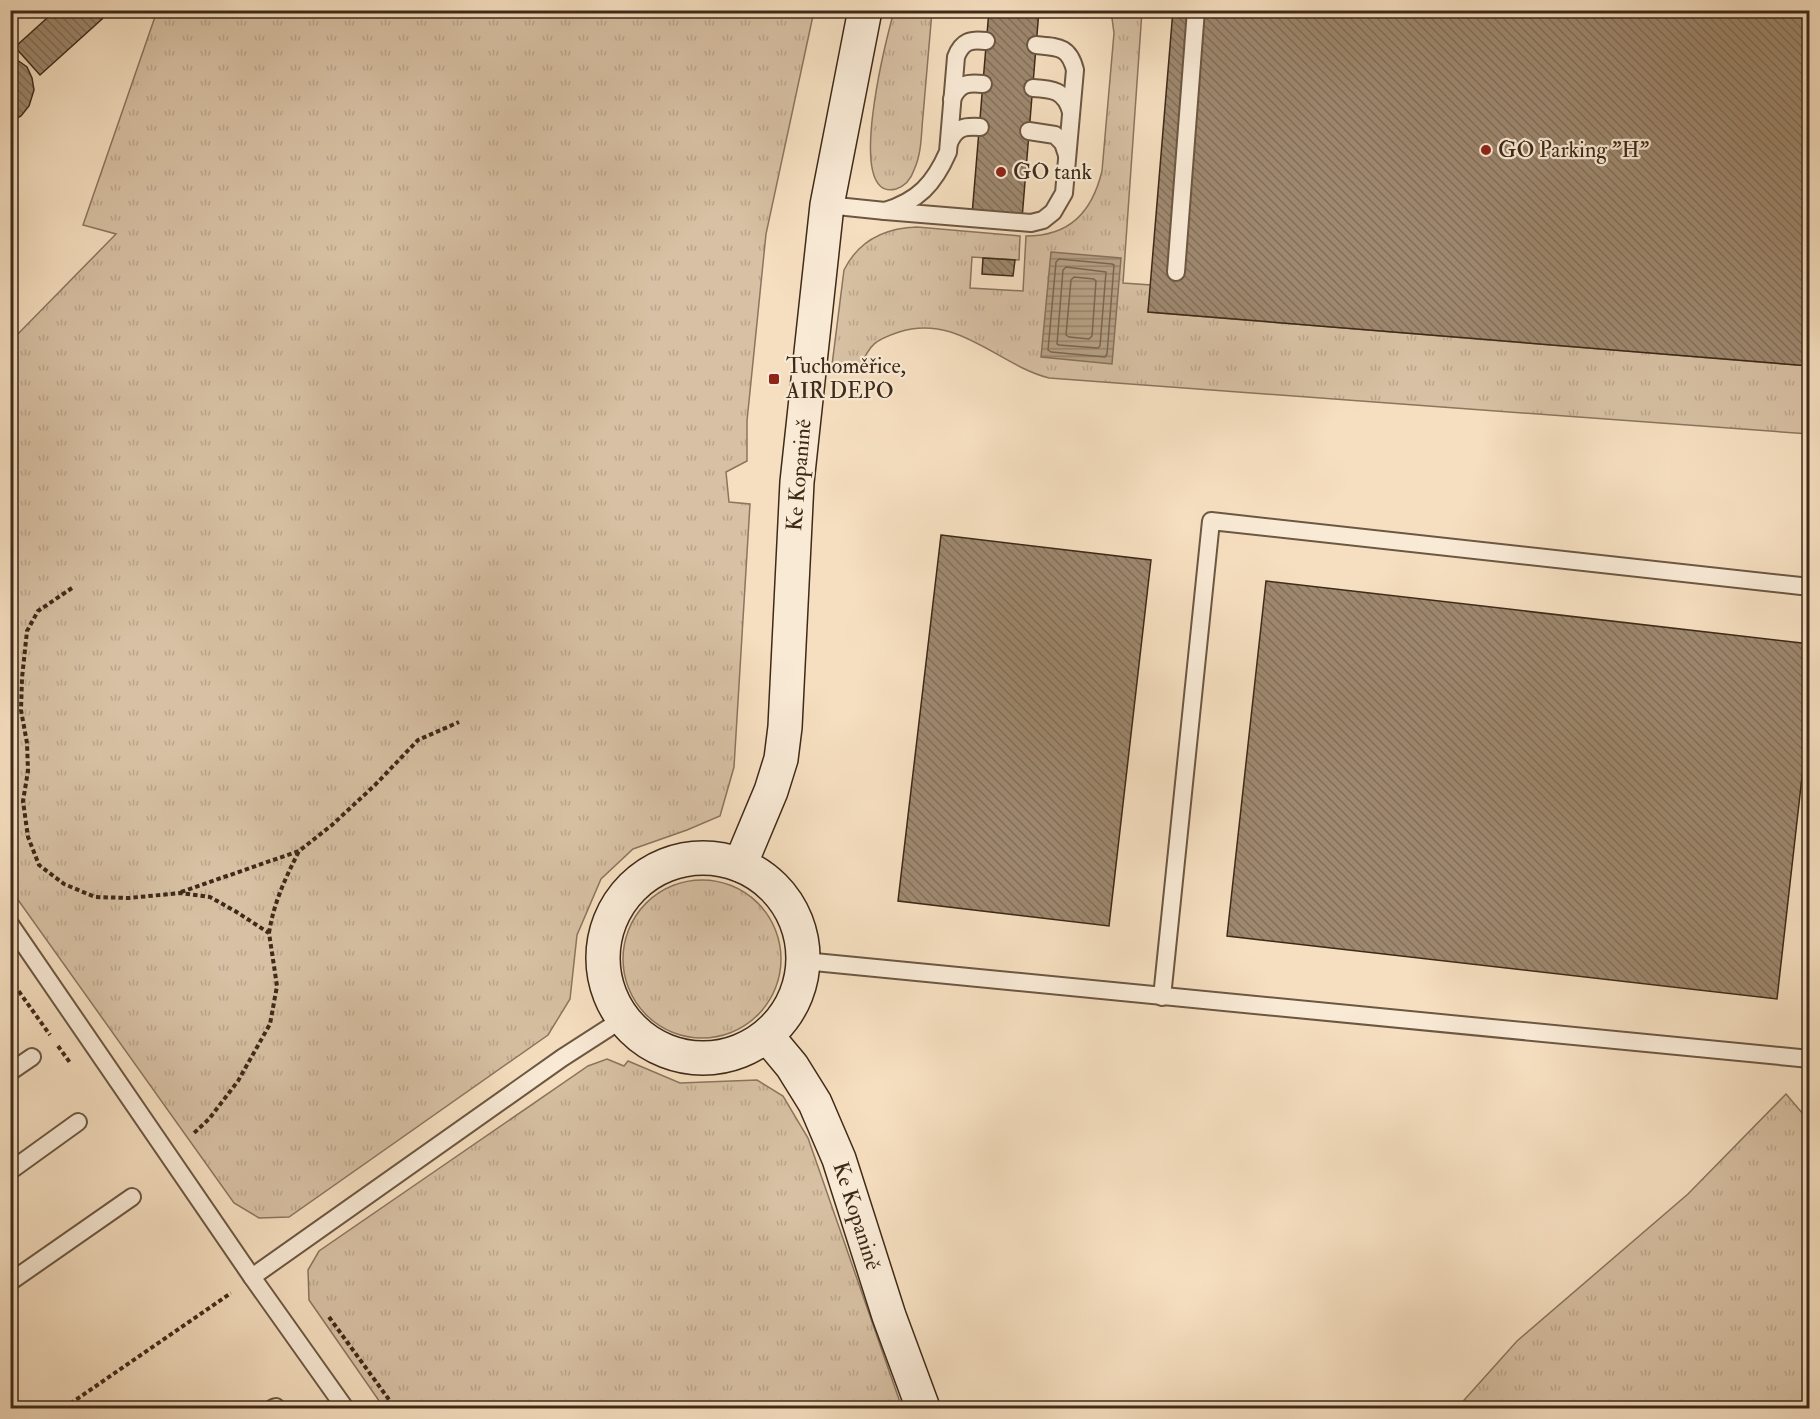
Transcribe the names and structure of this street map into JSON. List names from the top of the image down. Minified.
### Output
{"streets":{"street":["Ke Kopanině"]},"places":{"other":["GO Parking \"H\"","GO tank"],"transit":["Tuchoměřice, AIR DEPO"]}}
